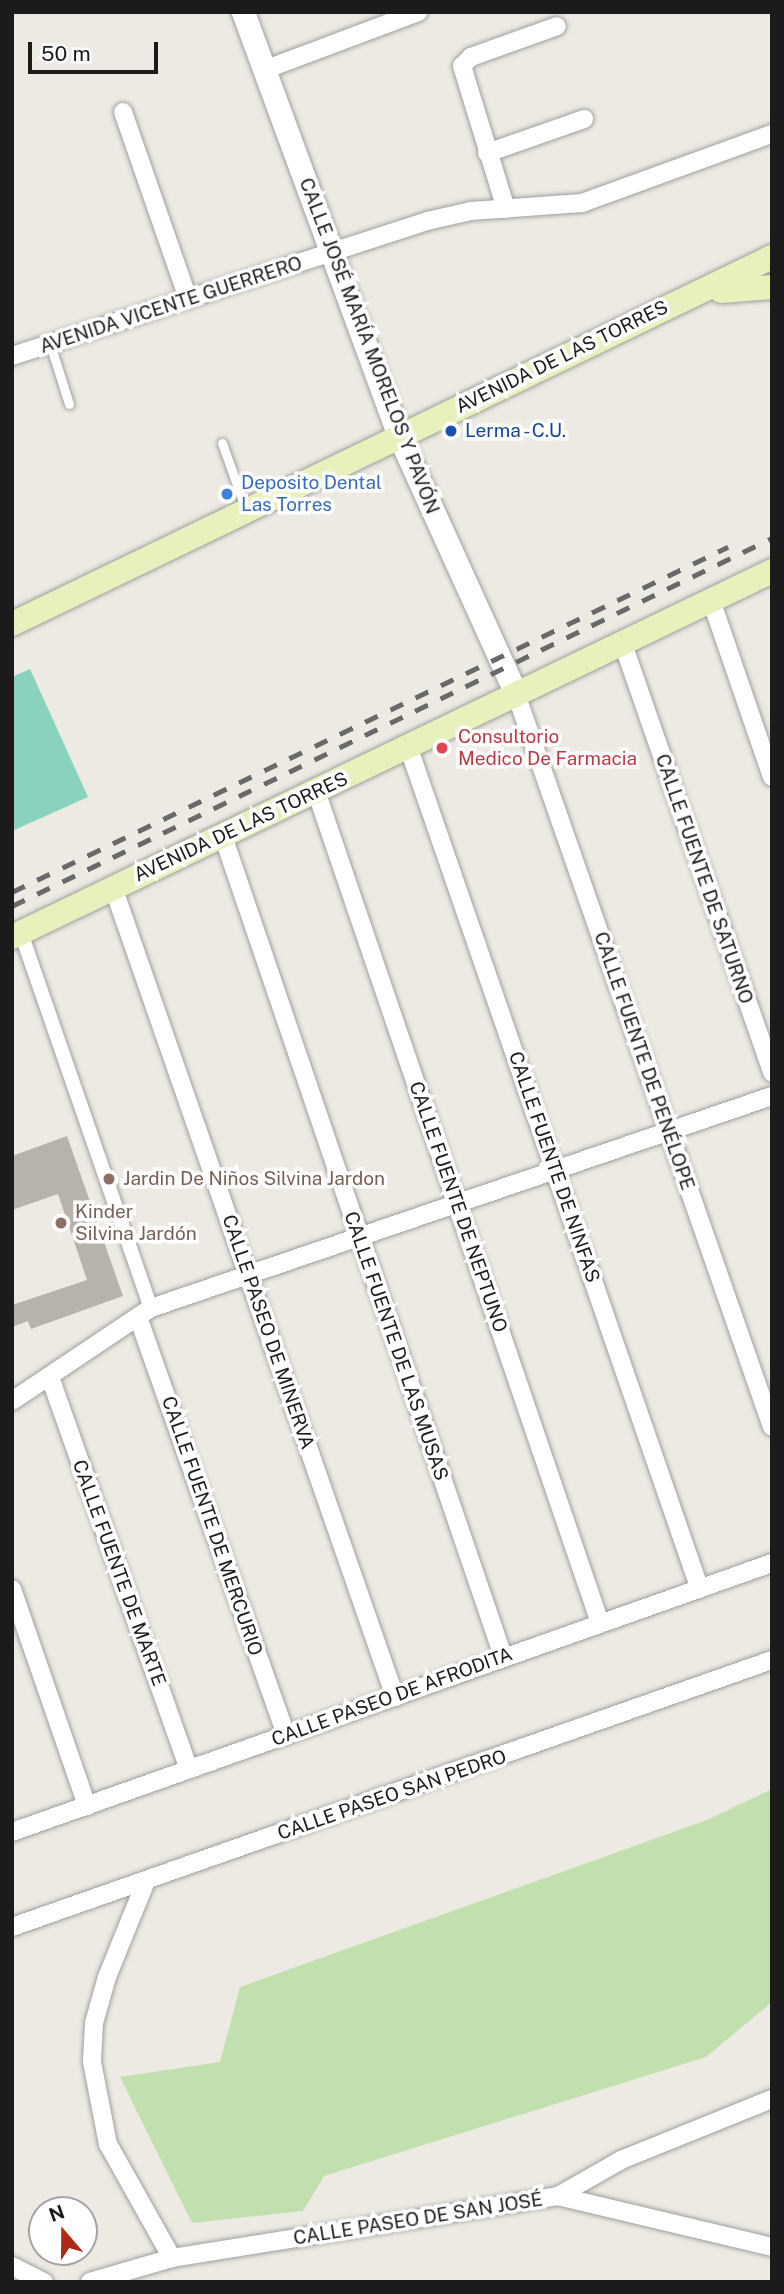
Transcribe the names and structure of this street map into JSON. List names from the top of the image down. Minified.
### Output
{"streets":{"main road":["AVENIDA DE LAS TORRES"],"street":["AVENIDA VICENTE GUERRERO","CALLE JOSÉ MARÍA MORELOS Y PAVÓN","CALLE FUENTE DE SATURNO","CALLE FUENTE DE PENÉLOPE","CALLE FUENTE DE NINFAS","CALLE FUENTE DE NEPTUNO","CALLE PASEO DE MINERVA","CALLE FUENTE DE LAS MUSAS","CALLE FUENTE DE MERCURIO","CALLE FUENTE DE MARTE","CALLE PASEO DE AFRODITA","CALLE PASEO SAN PEDRO","CALLE PASEO DE SAN JOSÉ"]},"crossings":[["AVENIDA VICENTE GUERRERO","CALLE JOSÉ MARÍA MORELOS Y PAVÓN"],["CALLE JOSÉ MARÍA MORELOS Y PAVÓN","AVENIDA DE LAS TORRES"],["CALLE JOSÉ MARÍA MORELOS Y PAVÓN","CALLE FUENTE DE PENÉLOPE"],["AVENIDA DE LAS TORRES","CALLE FUENTE DE SATURNO"],["AVENIDA DE LAS TORRES","CALLE FUENTE DE PENÉLOPE"],["AVENIDA DE LAS TORRES","CALLE FUENTE DE NINFAS"],["AVENIDA DE LAS TORRES","CALLE FUENTE DE NEPTUNO"],["AVENIDA DE LAS TORRES","CALLE PASEO DE MINERVA"],["AVENIDA DE LAS TORRES","CALLE FUENTE DE LAS MUSAS"],["CALLE FUENTE DE NINFAS","CALLE PASEO DE AFRODITA"],["CALLE FUENTE DE NEPTUNO","CALLE PASEO DE AFRODITA"],["CALLE PASEO DE MINERVA","CALLE PASEO DE AFRODITA"],["CALLE FUENTE DE LAS MUSAS","CALLE PASEO DE AFRODITA"],["CALLE FUENTE DE MERCURIO","CALLE PASEO DE AFRODITA"],["CALLE FUENTE DE MARTE","CALLE PASEO DE AFRODITA"]],"places":["Lerma - C.U.","Deposito Dental Las Torres","Consultorio Medico De Farmacia","Jardin De Niños Silvina Jardon","Kinder Silvina Jardón"],"scale_bar":"50 m","north":"top"}
